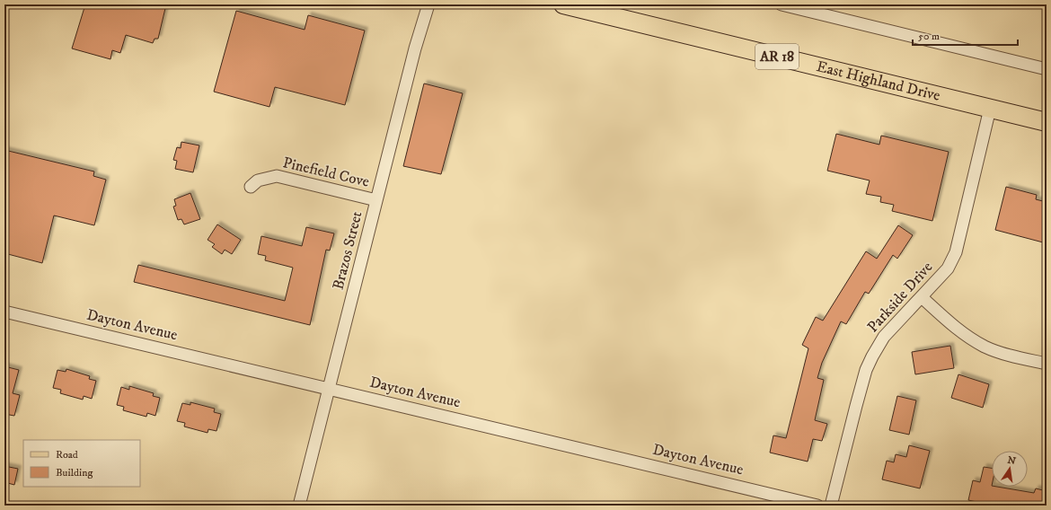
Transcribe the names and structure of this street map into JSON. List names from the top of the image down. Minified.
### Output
{"streets":{"main road":["AR 18","East Highland Drive"],"street":["Pinefield Cove","Brazos Street","Parkside Drive","Dayton Avenue"]},"crossings":[["East Highland Drive","Parkside Drive"],["Pinefield Cove","Brazos Street"],["Brazos Street","Dayton Avenue"]],"legend":["Road","Building"],"scale_bar":"50 m","north":"top"}
